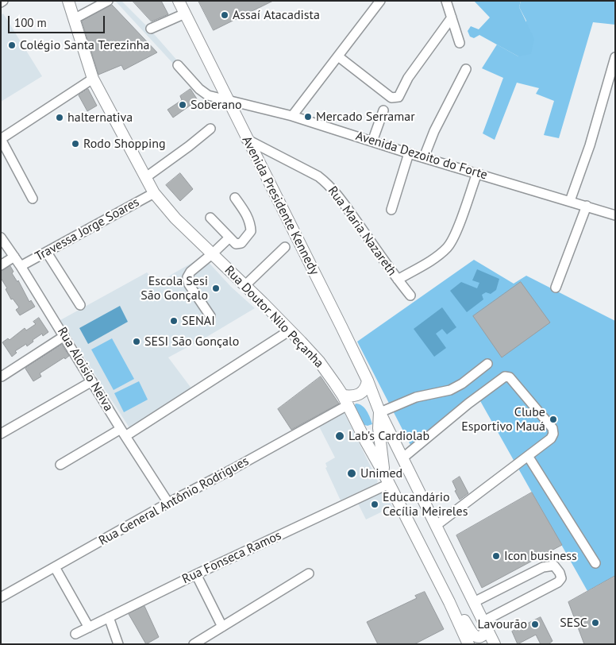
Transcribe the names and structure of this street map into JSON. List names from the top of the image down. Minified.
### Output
{"streets":{"main road":["Avenida Presidente Kennedy","Rua Doutor Nilo Peçanha"],"street":["Avenida Dezoito do Forte","Travessa Jorge Soares","Rua Maria Nazareth","Rua Aloisio Neiva","Rua General Antônio Rodrigues","Rua Fonseca Ramos"]},"crossings":[["Avenida Dezoito do Forte","Avenida Presidente Kennedy"],["Avenida Presidente Kennedy","Rua Maria Nazareth"],["Avenida Presidente Kennedy","Rua Doutor Nilo Peçanha"],["Travessa Jorge Soares","Rua Doutor Nilo Peçanha"],["Travessa Jorge Soares","Rua Aloisio Neiva"],["Rua Doutor Nilo Peçanha","Rua General Antônio Rodrigues"],["Rua Doutor Nilo Peçanha","Rua Fonseca Ramos"],["Rua Aloisio Neiva","Rua General Antônio Rodrigues"]],"places":["Assaí Atacadista","Colégio Santa Terezinha","Soberano","Mercado Serramar","halternativa","Rodo Shopping","Escola Sesi São Gonçalo","SENAI","SESI São Gonçalo","Clube Esportivo Mauá","Lab's Cardiolab","Unimed","Educandário Cecília Meireles","Icon business","SESC","Lavourão"],"scale_bar":"100 m"}
